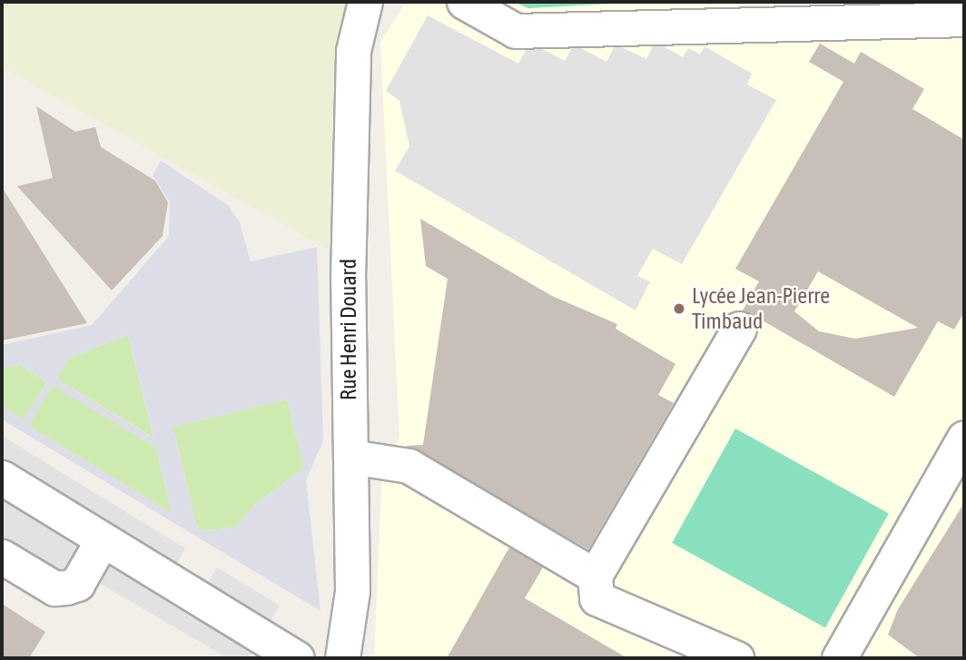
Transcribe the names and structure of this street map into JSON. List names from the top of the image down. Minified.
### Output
{"streets":{"street":["Rue Henri Douard"]},"places":["Lycée Jean-Pierre Timbaud"]}
